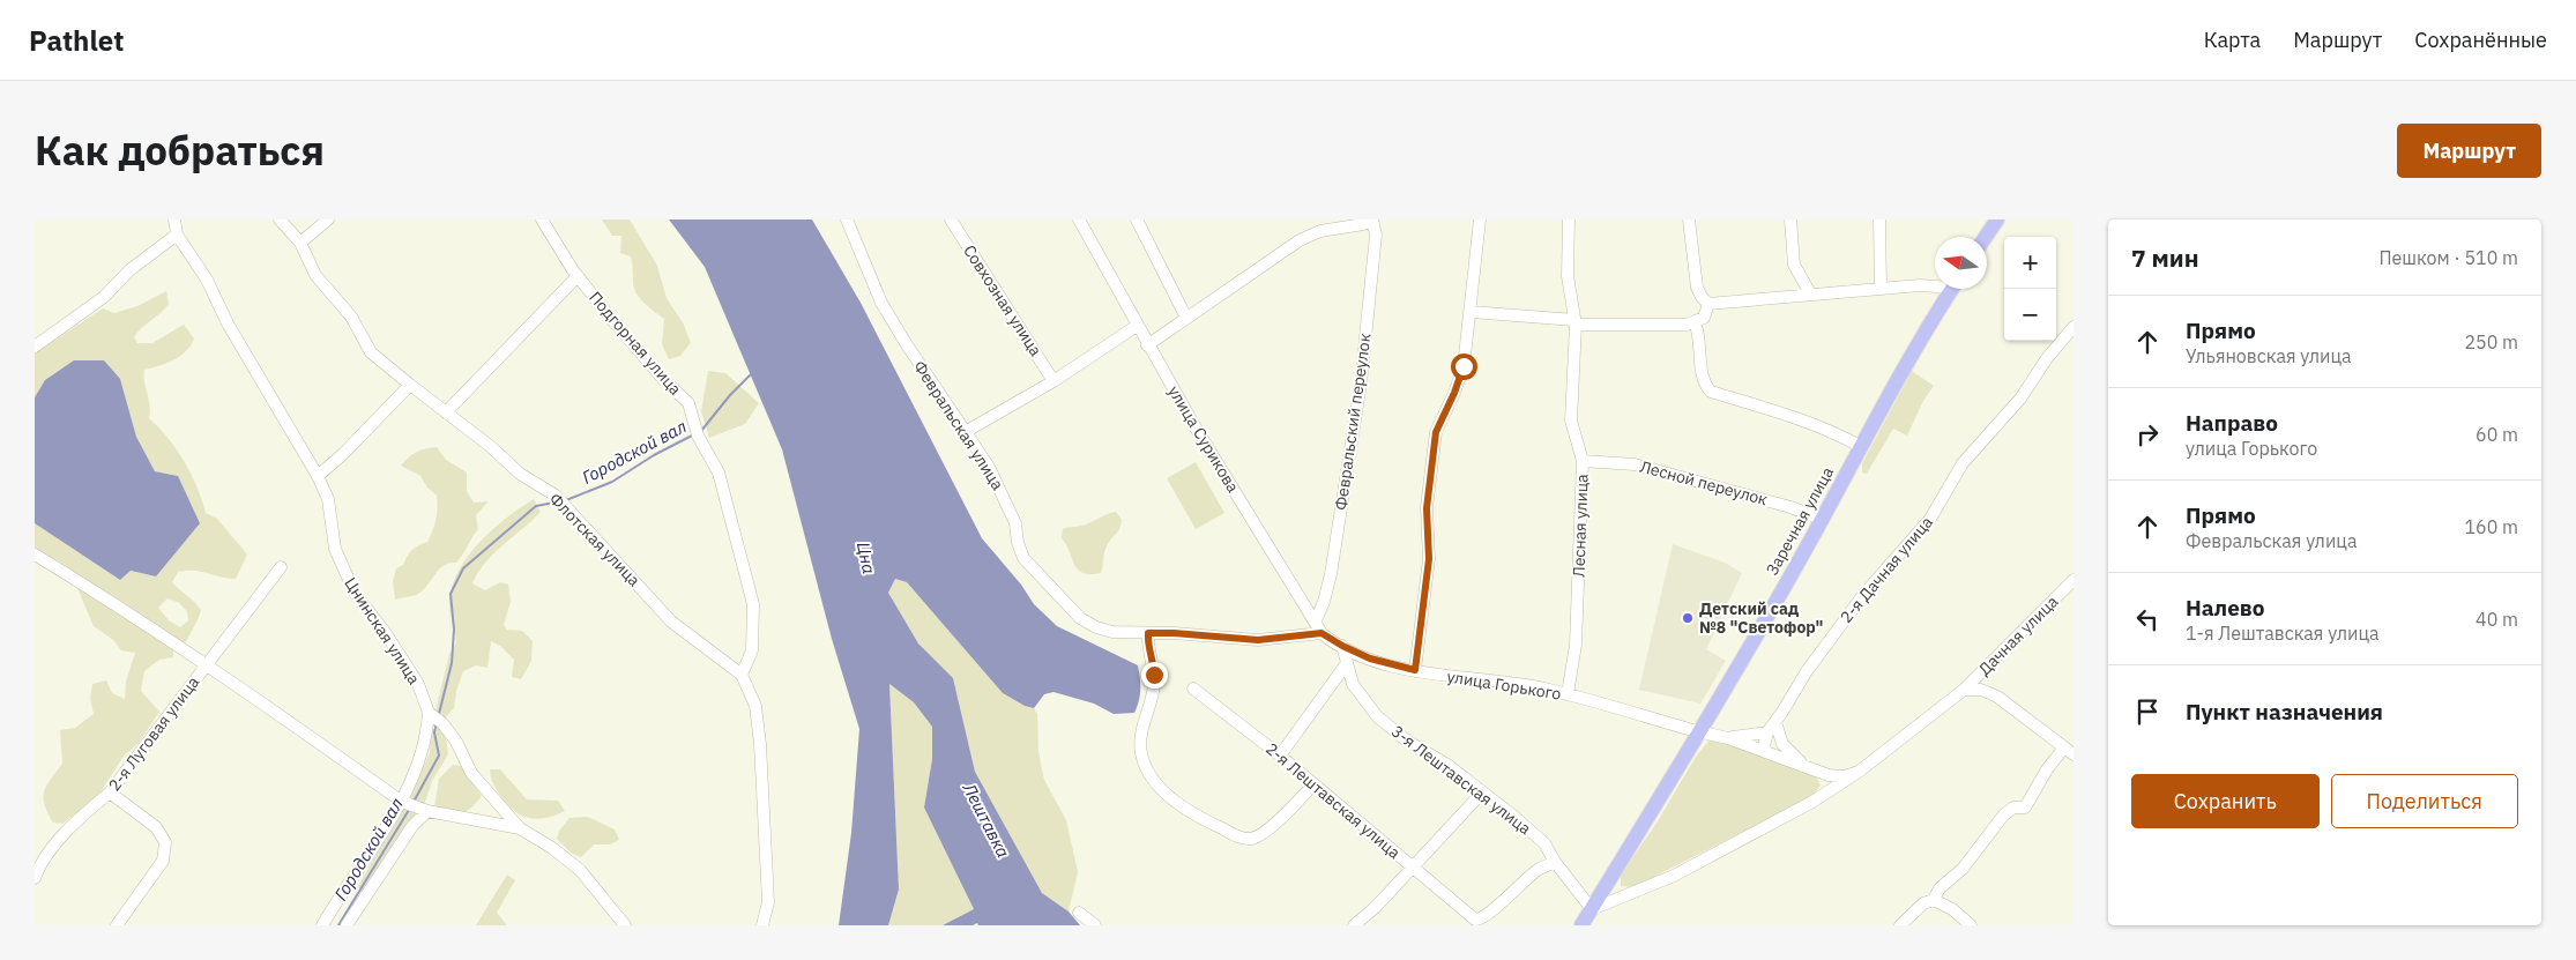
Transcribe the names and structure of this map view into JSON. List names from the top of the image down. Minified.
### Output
{"streets":{"main road":["Заречная улица"],"street":["Совхозная улица","Подгорная улица","Февральский переулок","Февральская улица","улица Сурикова","Лесной переулок","Лесная улица","Флотская улица","2-я Дачная улица","Цнинская улица","Дачная улица","улица Горького","2-я Луговая улица","3-я Лештавская улица","2-я Лештавская улица"]},"crossings":[["Подгорная улица","Флотская улица"],["Февральский переулок","улица Сурикова"],["Февральская улица","улица Сурикова"],["Лесной переулок","Заречная улица"],["Лесной переулок","Лесная улица"],["Заречная улица","улица Горького"],["Лесная улица","улица Горького"],["Дачная улица","3-я Лештавская улица"],["улица Горького","3-я Лештавская улица"],["3-я Лештавская улица","2-я Лештавская улица"]],"water":["Городской вал","Цна","Лештавка"],"places":["Детский сад №8 \"Светофор\""],"north":"left","page":{"header":"Pathlet","nav":["Карта","Маршрут","Сохранённые"],"title":"Как добраться","buttons":["Маршрут",["Сохранить","Поделиться"]],"heading":["7 мин","Пешком · 510 m"],"map_buttons":["+","−"],"list":[["Прямо","Ульяновская улица","250 m"],["Направо","улица Горького","60 m"],["Прямо","Февральская улица","160 m"],["Налево","1-я Лештавская улица","40 m"],"Пункт назначения"]}}
